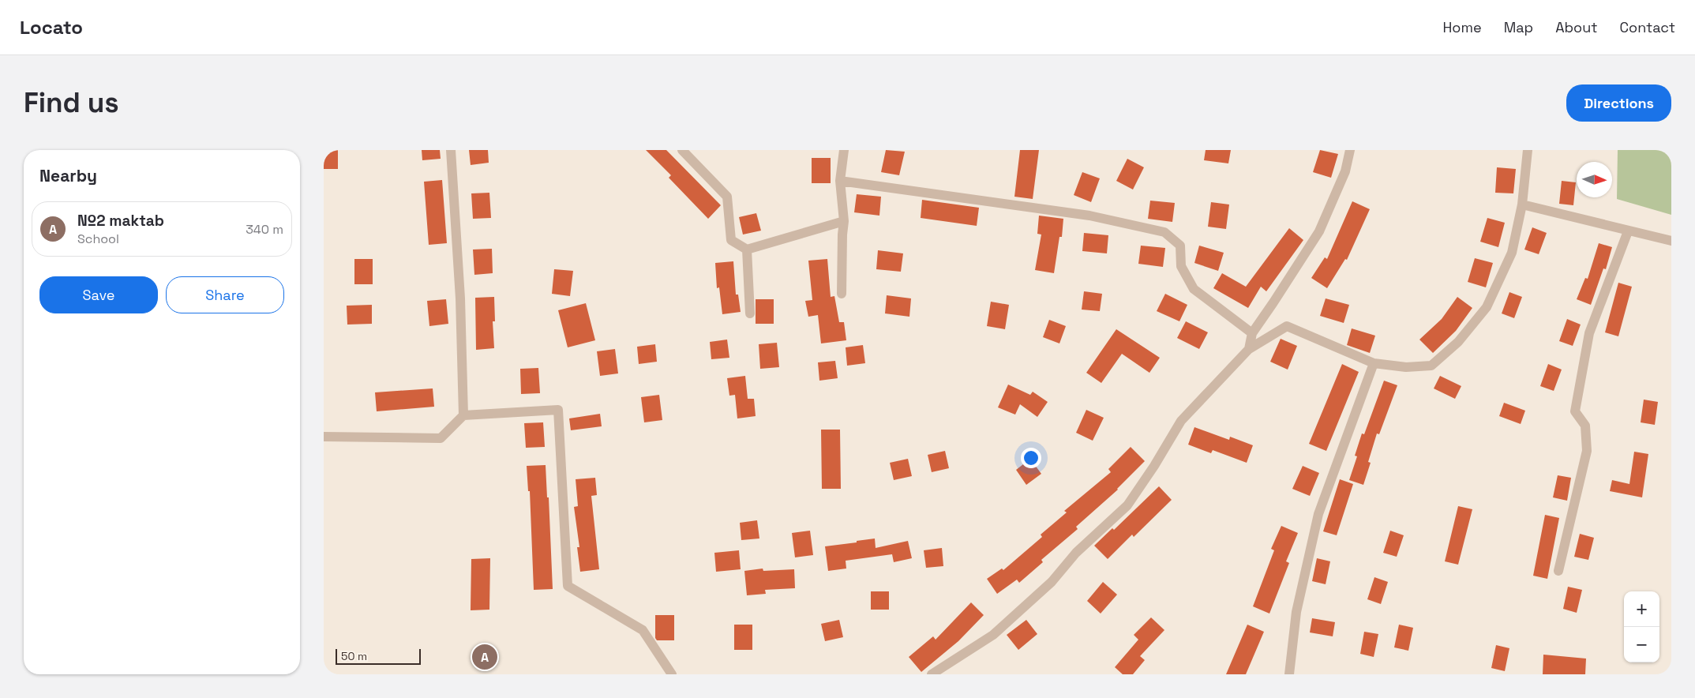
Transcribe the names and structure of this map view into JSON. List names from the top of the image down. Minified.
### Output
{"scale_bar":"50 m","north":"right","page":{"header":"Locato","nav":["Home","Map","About","Contact"],"buttons":["Directions",["Save","Share"]],"title":"Find us","heading":"Nearby","list":[{"mark":"A","name":"№2 maktab","note":"School","value":"340 m"}],"map_buttons":["+","−"],"pins":"A","scale":"50 m"}}
